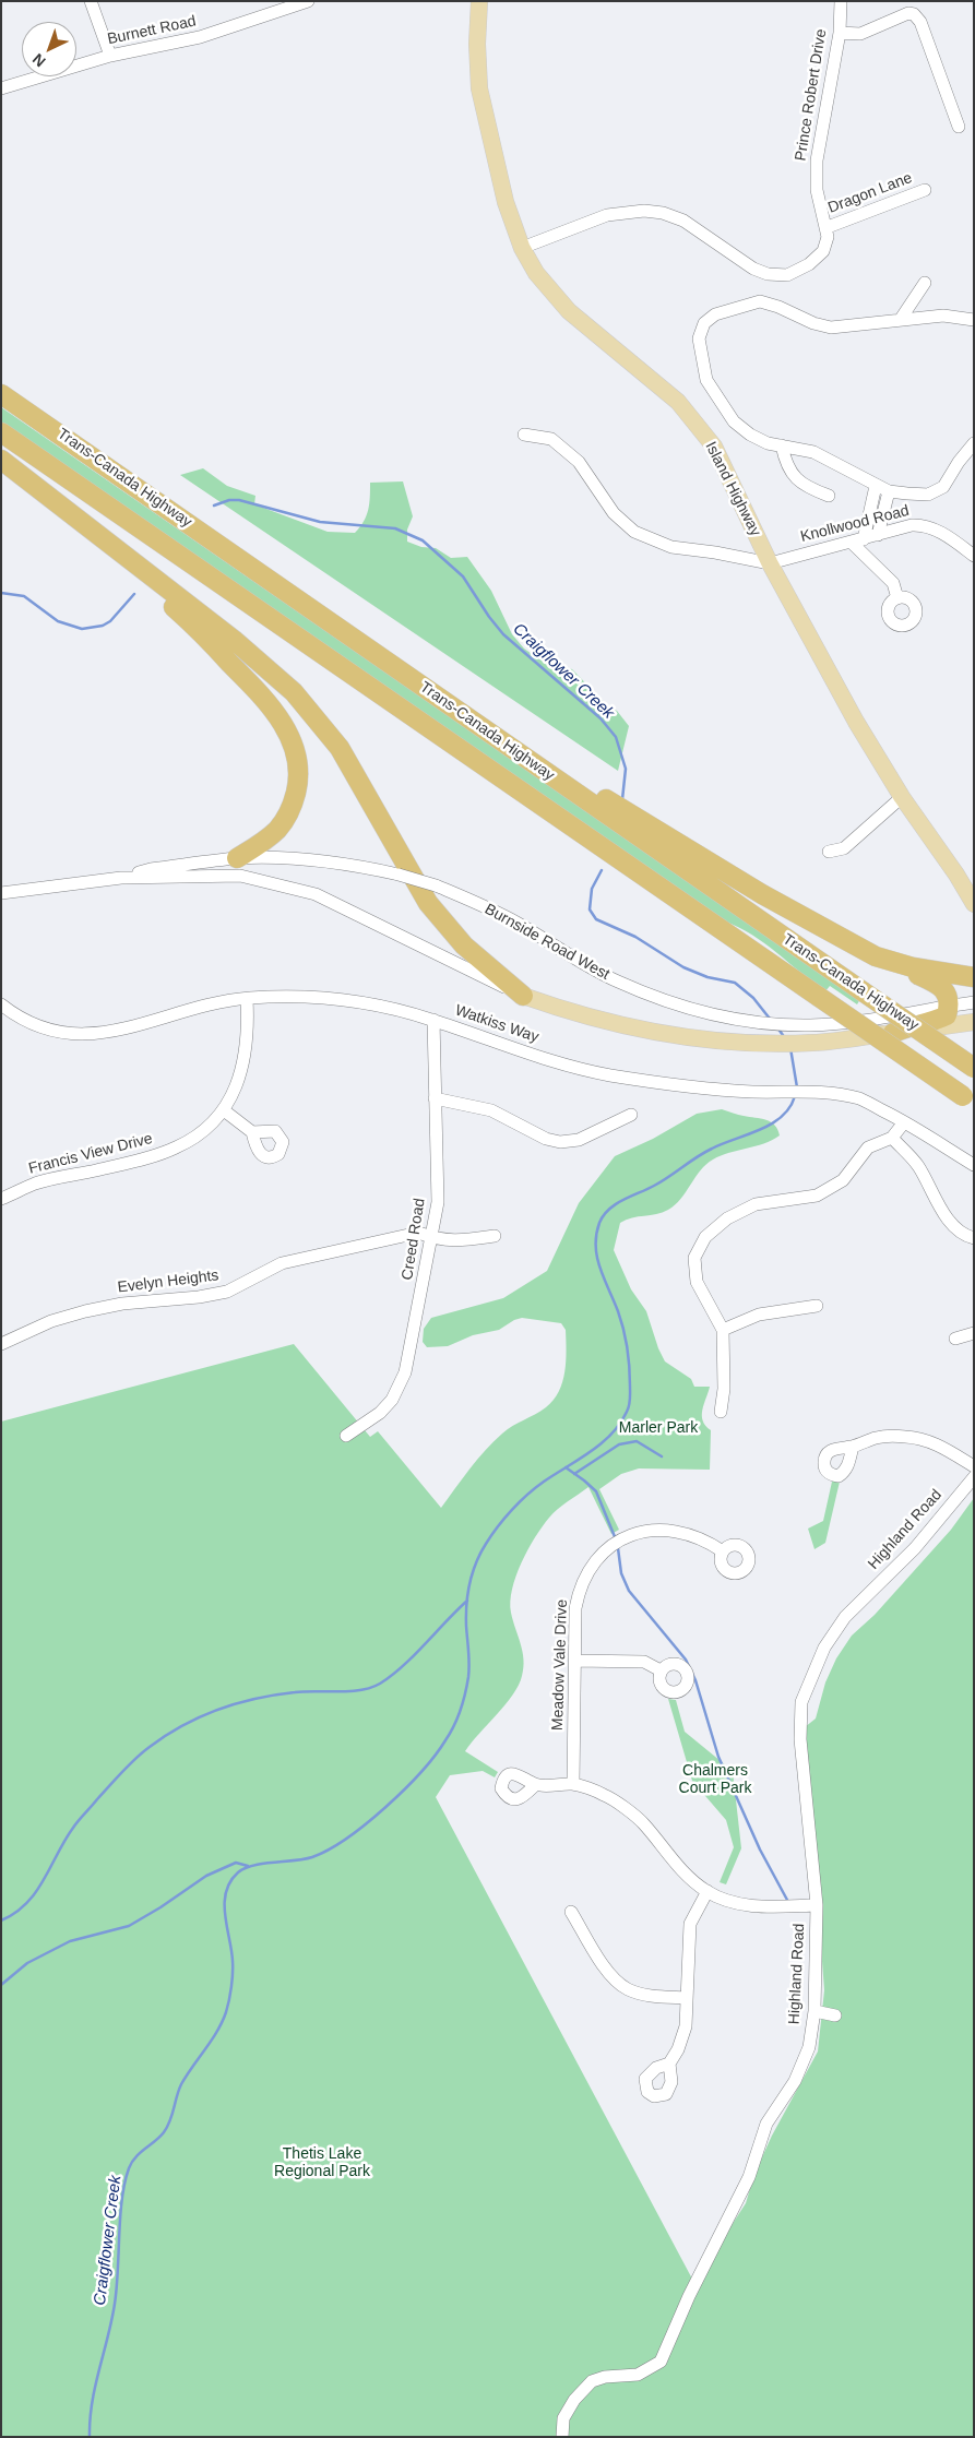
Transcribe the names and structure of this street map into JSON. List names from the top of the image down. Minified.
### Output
{"streets":{"highway":["Trans-Canada Highway"],"main road":["Island Highway","Burnside Road West"],"street":["Burnett Road","Prince Robert Drive","Dragon Lane","Knollwood Road","Watkiss Way","Francis View Drive","Creed Road","Evelyn Heights","Highland Road","Meadow Vale Drive"]},"crossings":[["Prince Robert Drive","Dragon Lane"],["Island Highway","Knollwood Road"],["Watkiss Way","Francis View Drive"],["Watkiss Way","Creed Road"],["Creed Road","Evelyn Heights"]],"water":["Craigflower Creek"],"parks":["Marler Park","Chalmers Court Park","Thetis Lake Regional Park"],"north":"bottom left"}
